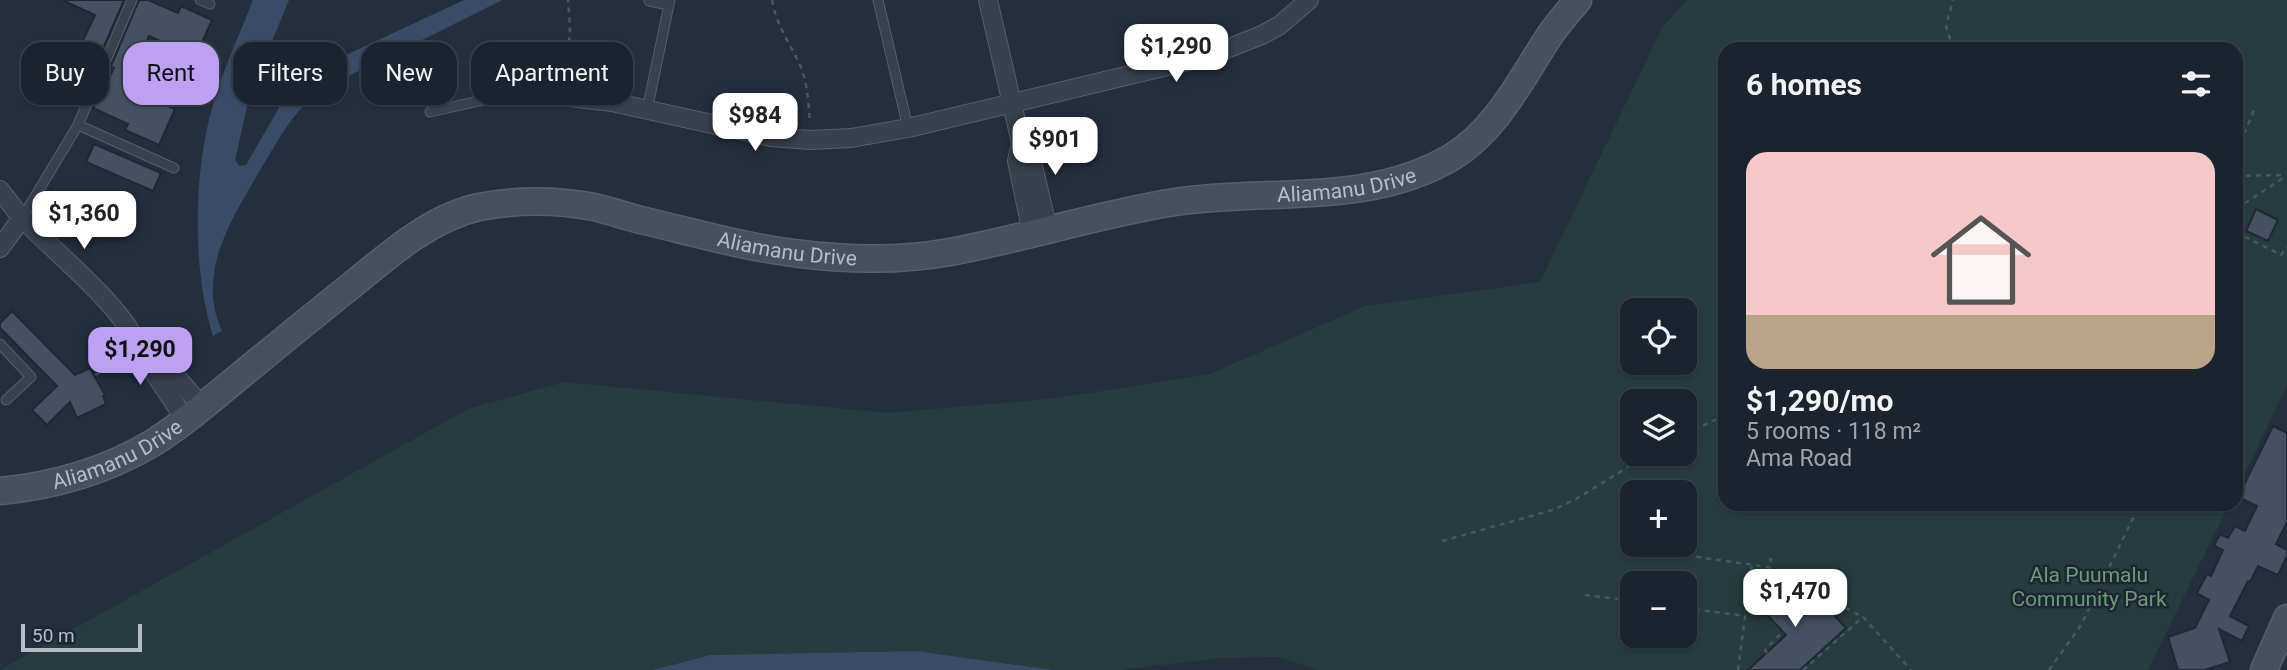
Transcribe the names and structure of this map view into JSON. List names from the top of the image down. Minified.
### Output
{"streets":{"street":["Aliamanu Drive"]},"parks":["Ala Puumalu Community Park"],"scale_bar":"50 m","page":{"price":["$1,290","$984","$901","$1,360","$1,290","$1,470"],"chip":["Buy","Rent","Filters","New","Apartment"],"heading":"6 homes","list":[{"name":"$1,290/mo","note":"5 rooms · 118 m² · Ama Road"}],"map_buttons":["+","−"],"scale":"50 m"}}
